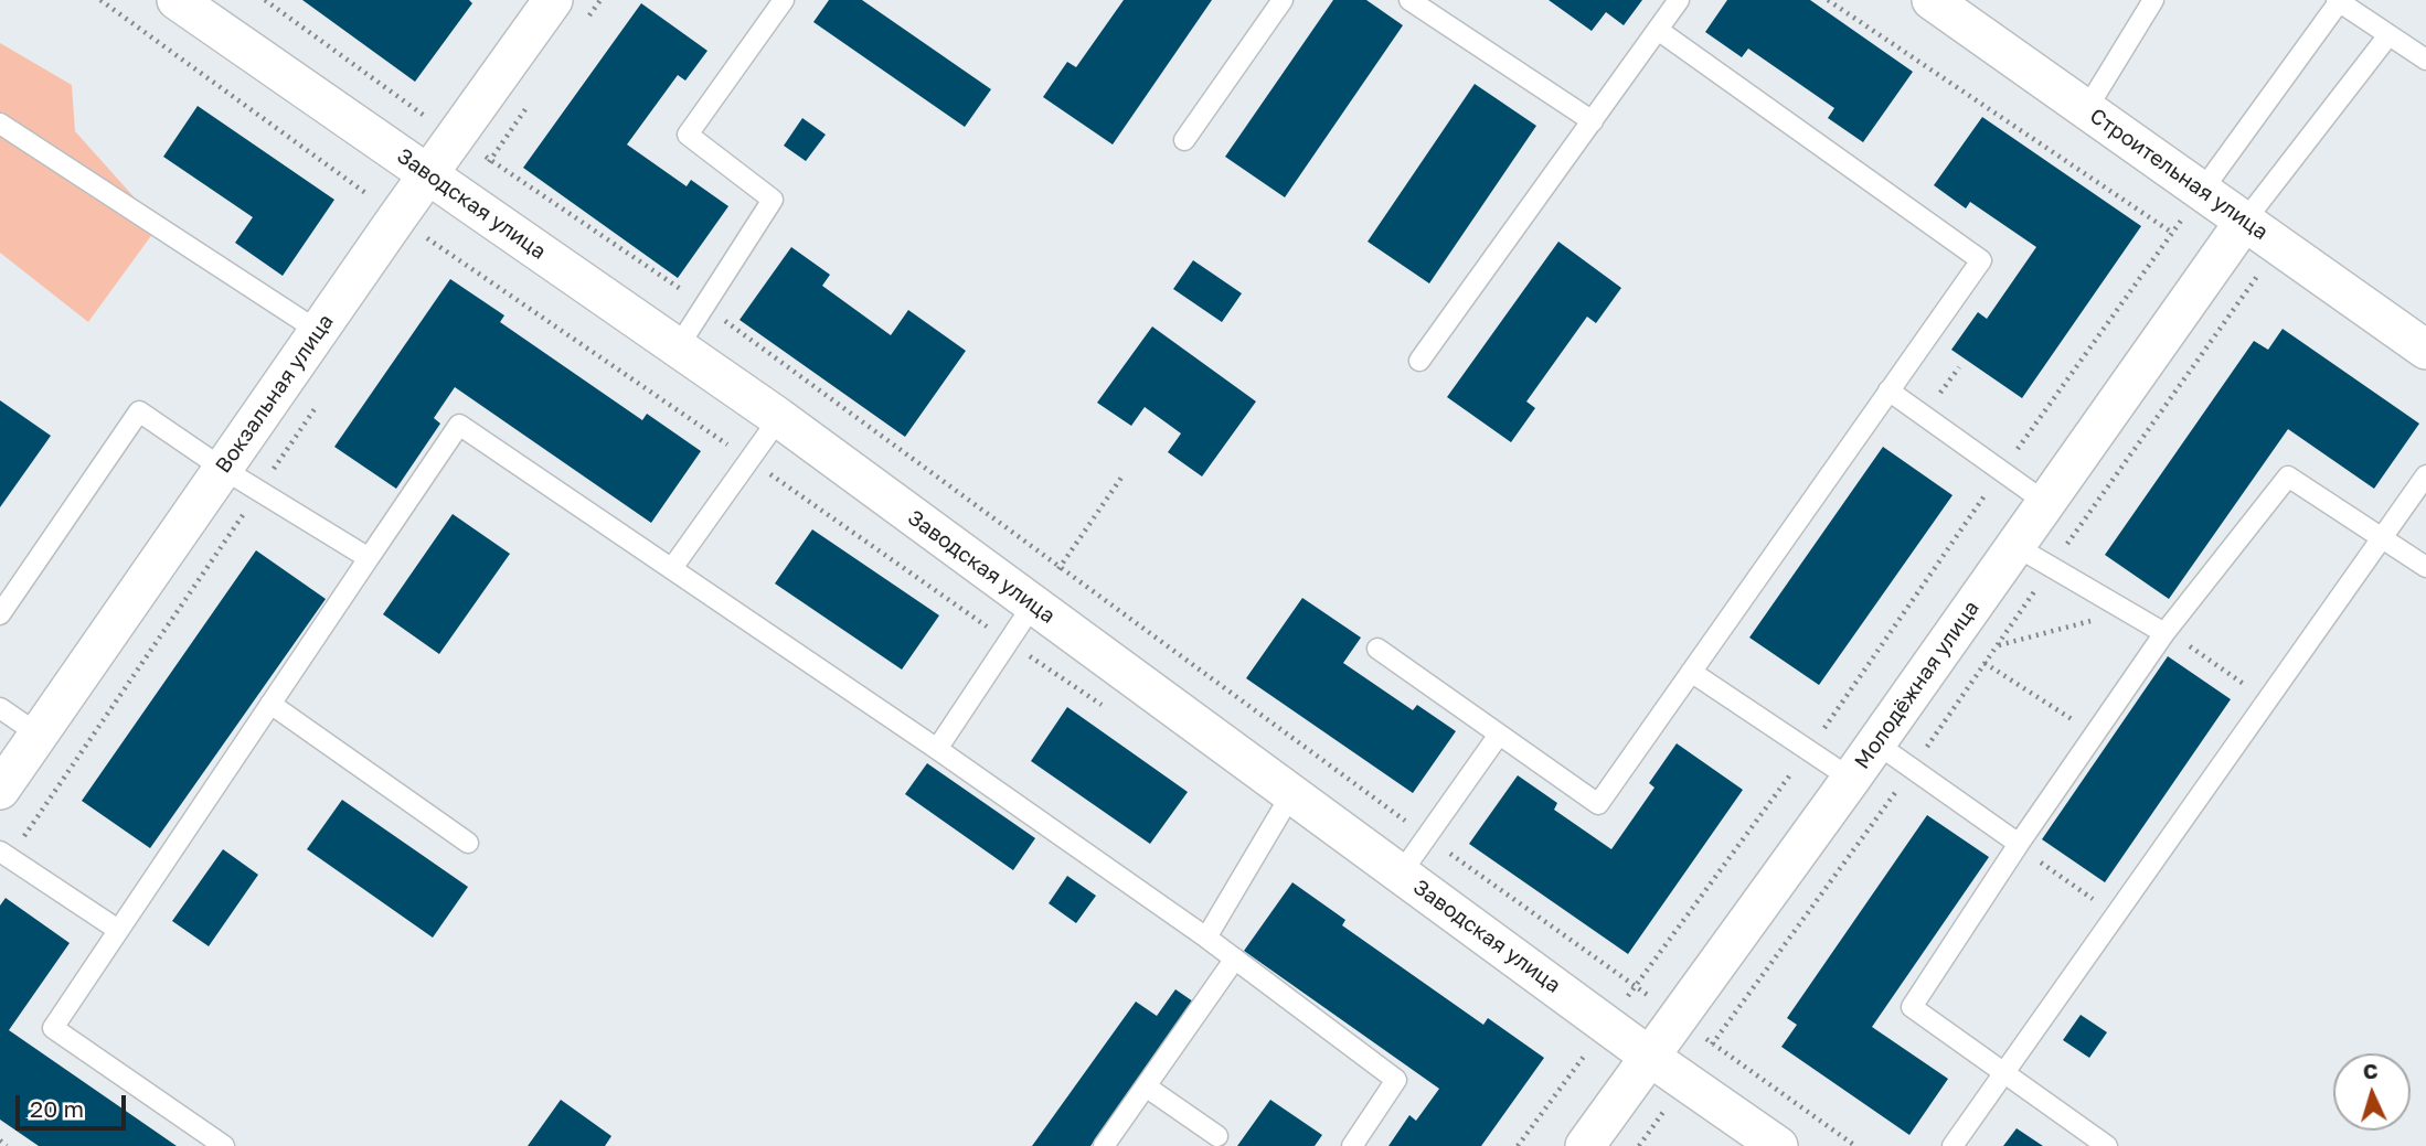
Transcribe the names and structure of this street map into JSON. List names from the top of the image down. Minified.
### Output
{"streets":{"street":["Строительная улица","Заводская улица","Вокзальная улица","Молодёжная улица"]},"crossings":[["Строительная улица","Молодёжная улица"],["Заводская улица","Вокзальная улица"],["Заводская улица","Молодёжная улица"]],"scale_bar":"20 m","north":"top"}
